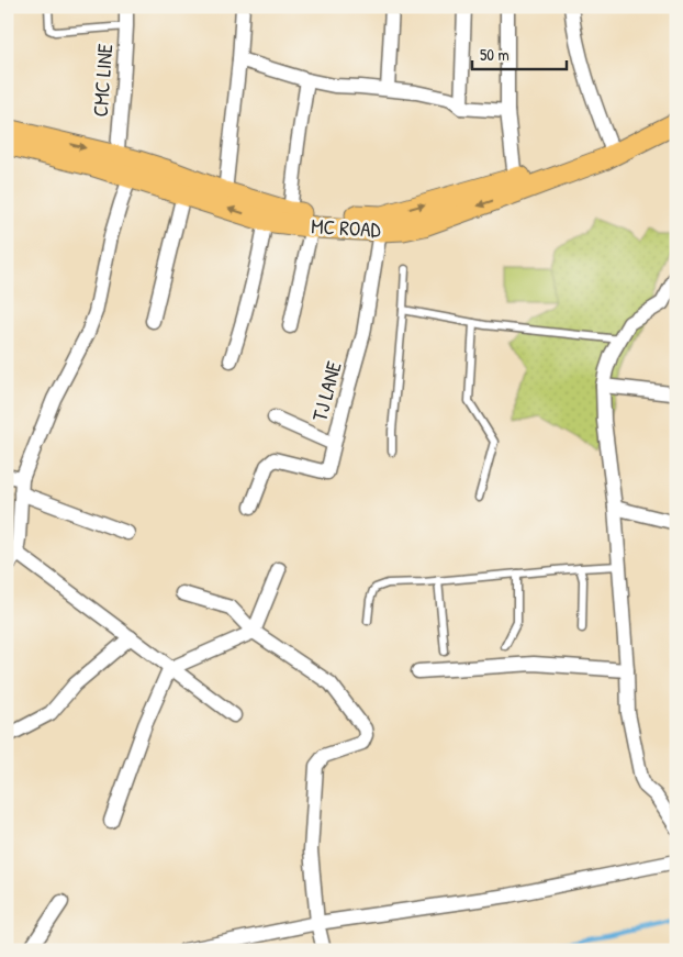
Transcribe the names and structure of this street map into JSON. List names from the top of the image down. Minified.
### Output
{"streets":{"main road":["MC ROAD"],"street":["CMC LINE","TJ LANE"]},"crossings":[["CMC LINE","MC ROAD"],["MC ROAD","TJ LANE"]],"scale_bar":"50 m"}
